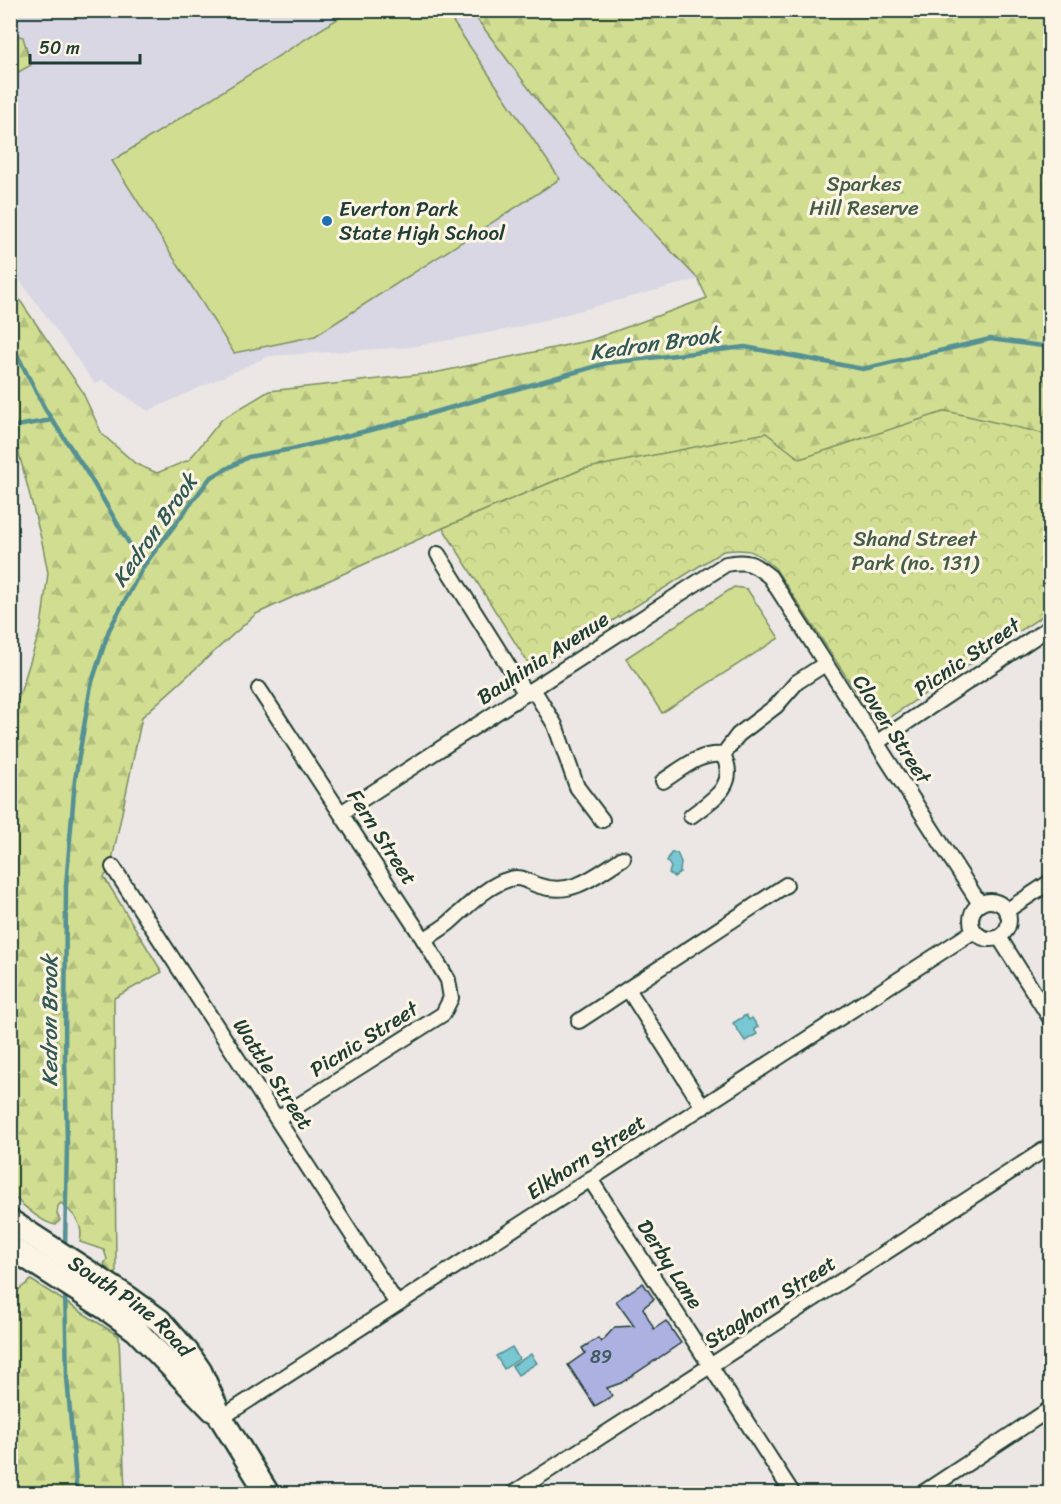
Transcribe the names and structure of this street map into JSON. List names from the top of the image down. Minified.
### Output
{"streets":{"highway":["South Pine Road"],"street":["Picnic Street","Bauhinia Avenue","Clover Street","Fern Street","Wattle Street","Elkhorn Street","Derby Lane","Staghorn Street"]},"crossings":[["Picnic Street","Clover Street"],["Picnic Street","Fern Street"],["Picnic Street","Wattle Street"],["Bauhinia Avenue","Clover Street"],["Bauhinia Avenue","Fern Street"],["Clover Street","Elkhorn Street"],["Wattle Street","Elkhorn Street"],["Elkhorn Street","Derby Lane"],["Elkhorn Street","South Pine Road"],["Derby Lane","Staghorn Street"]],"water":["Kedron Brook"],"parks":["Sparkes Hill Reserve","Shand Street Park (no. 131)"],"places":["Everton Park State High School"],"house_numbers":["89"],"scale_bar":"50 m"}
